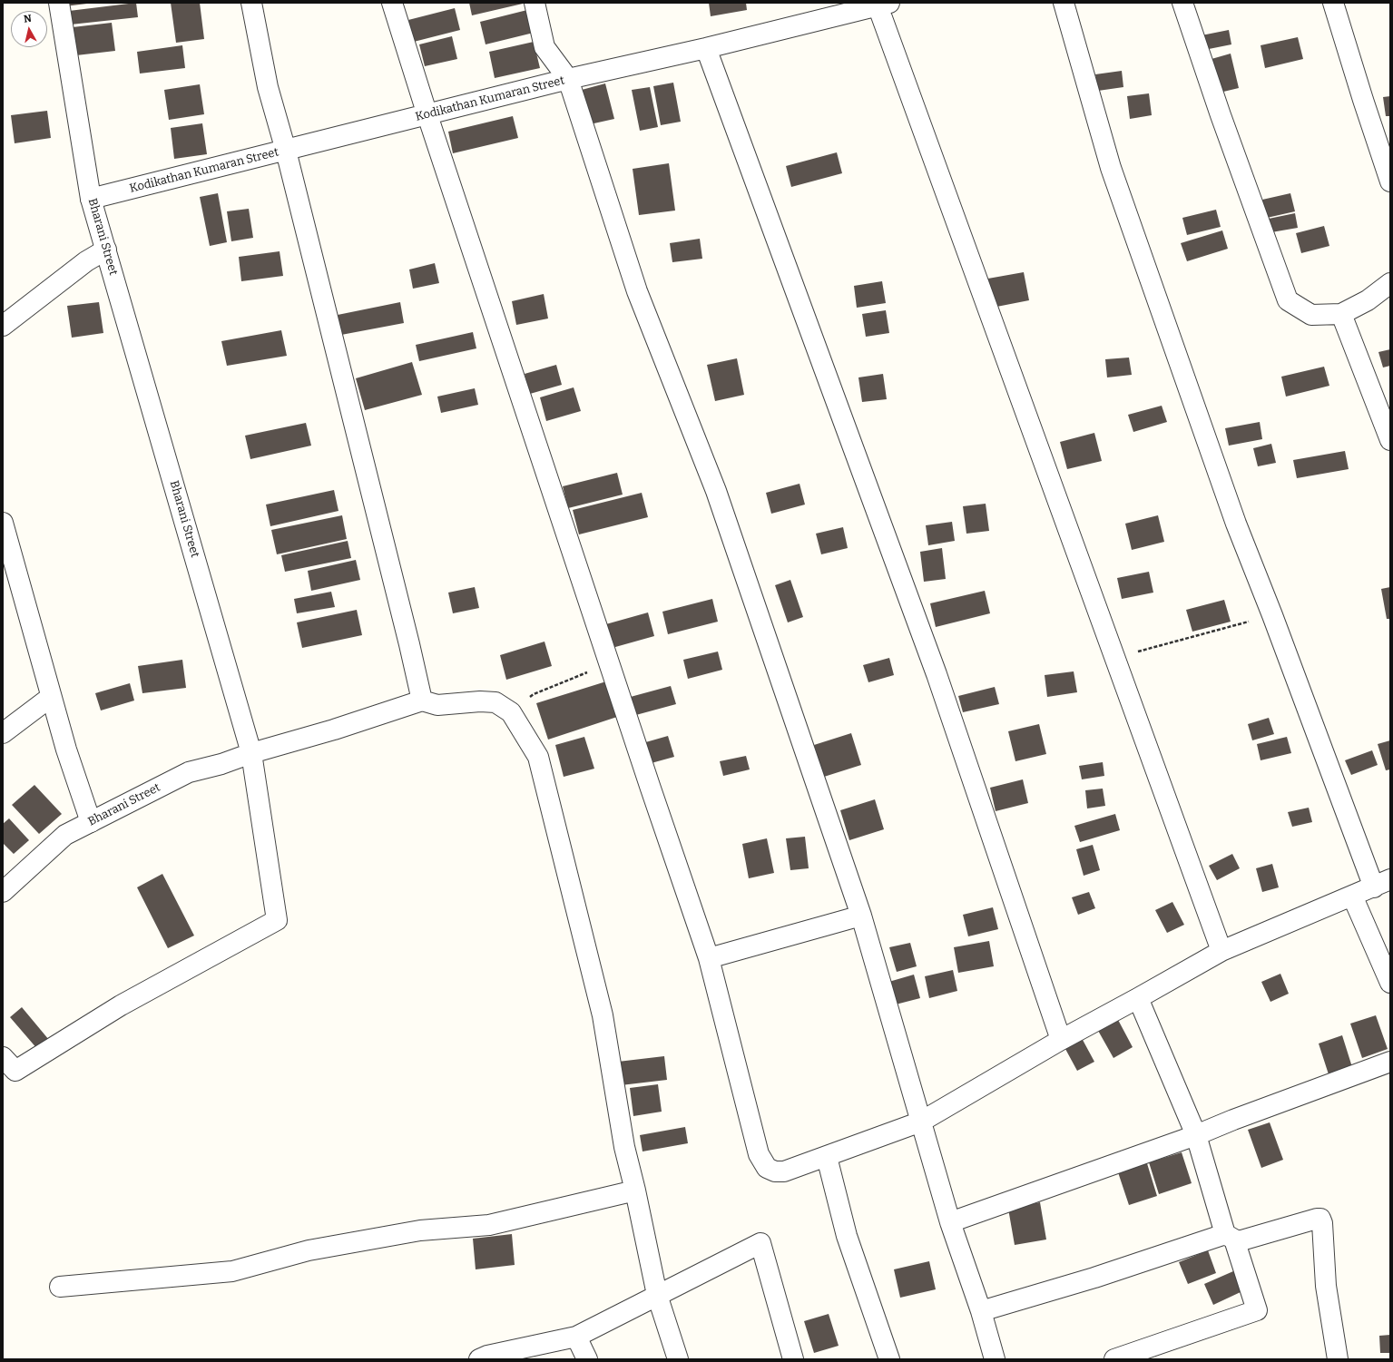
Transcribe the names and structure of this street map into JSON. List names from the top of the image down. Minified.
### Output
{"streets":{"street":["Kodikathan Kumaran Street","Bharani Street"]},"crossings":[["Kodikathan Kumaran Street","Bharani Street"]],"north":"top"}
